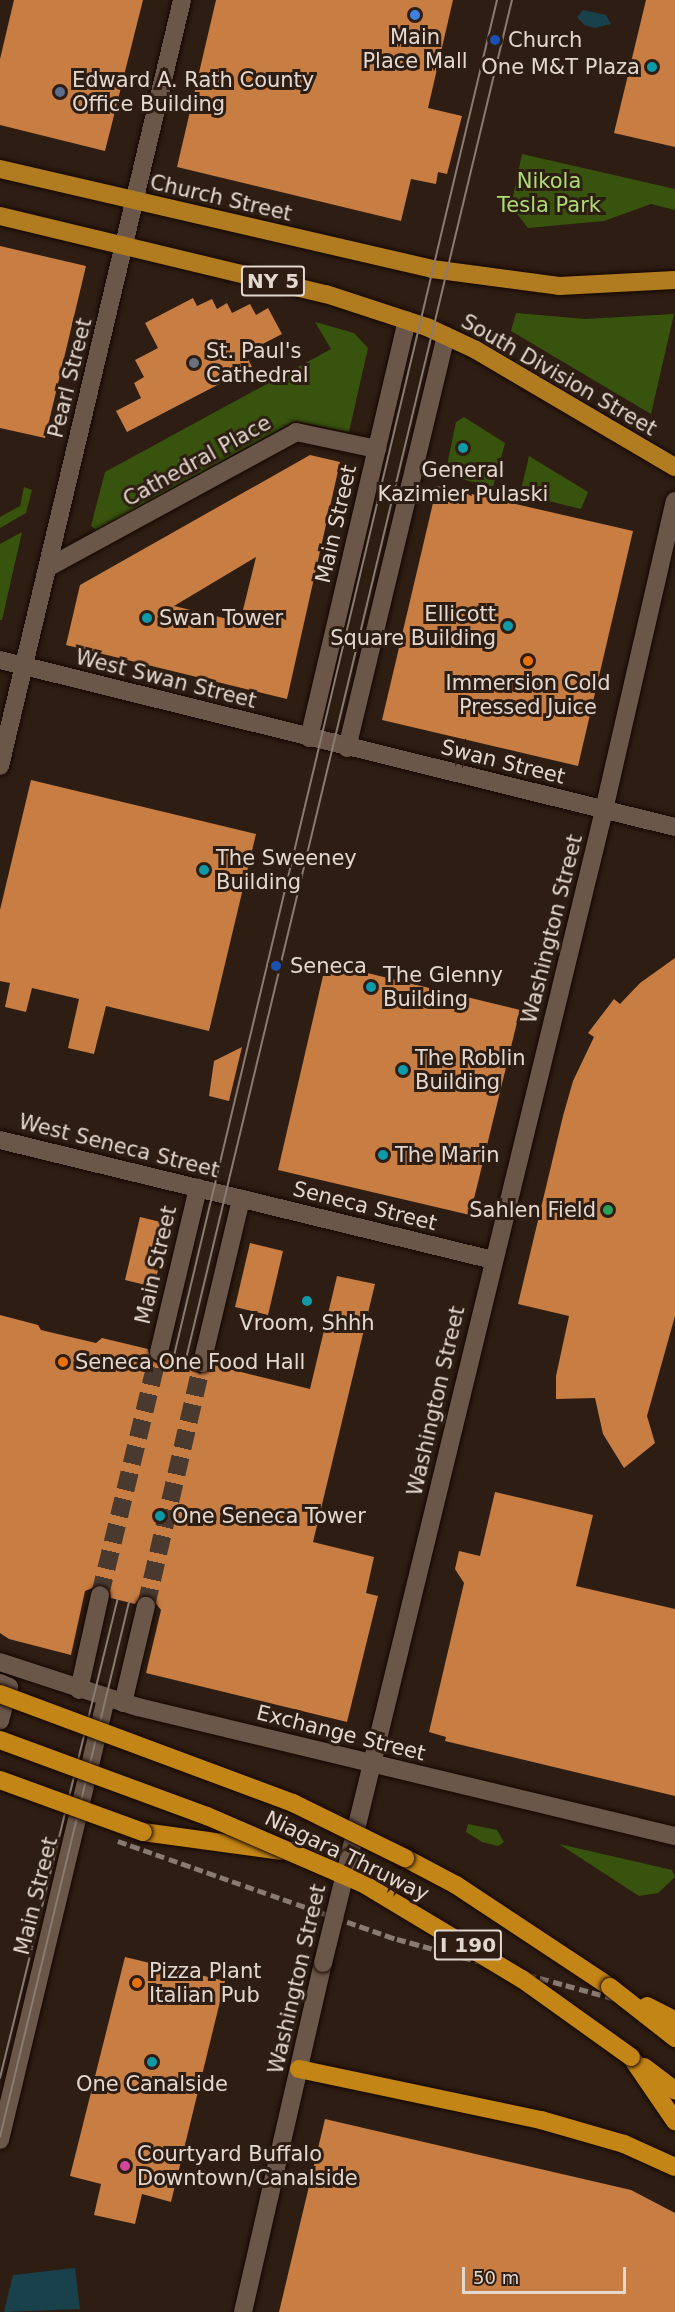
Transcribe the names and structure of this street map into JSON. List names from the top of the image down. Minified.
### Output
{"streets":{"highway":["Church Street","NY 5","South Division Street","Niagara Thruway","I 190"],"street":["Pearl Street","Cathedral Place","Main Street","West Swan Street","Swan Street","Washington Street","West Seneca Street","Seneca Street","Exchange Street"]},"crossings":[["Church Street","Pearl Street"],["NY 5","South Division Street"],["NY 5","Pearl Street"],["NY 5","Main Street"],["South Division Street","Main Street"],["Pearl Street","Cathedral Place"],["Pearl Street","West Swan Street"],["Cathedral Place","Main Street"],["Main Street","West Swan Street"],["Main Street","Swan Street"],["Main Street","West Seneca Street"],["Main Street","Exchange Street"],["West Swan Street","Swan Street"],["Swan Street","Washington Street"],["Washington Street","Seneca Street"],["Washington Street","Exchange Street"],["West Seneca Street","Seneca Street"]],"parks":["Nikola Tesla Park"],"places":["Main Place Mall","Church","One M&T Plaza","Edward A. Rath County Office Building","St. Paul's Cathedral","General Kazimier Pulaski","Swan Tower","Ellicott Square Building","Immersion Cold Pressed Juice","The Sweeney Building","Seneca","The Glenny Building","The Roblin Building","The Marin","Sahlen Field","Vroom, Shhh","Seneca One Food Hall","One Seneca Tower","Pizza Plant Italian Pub","One Canalside","Courtyard Buffalo Downtown/Canalside"],"scale_bar":"50 m"}
